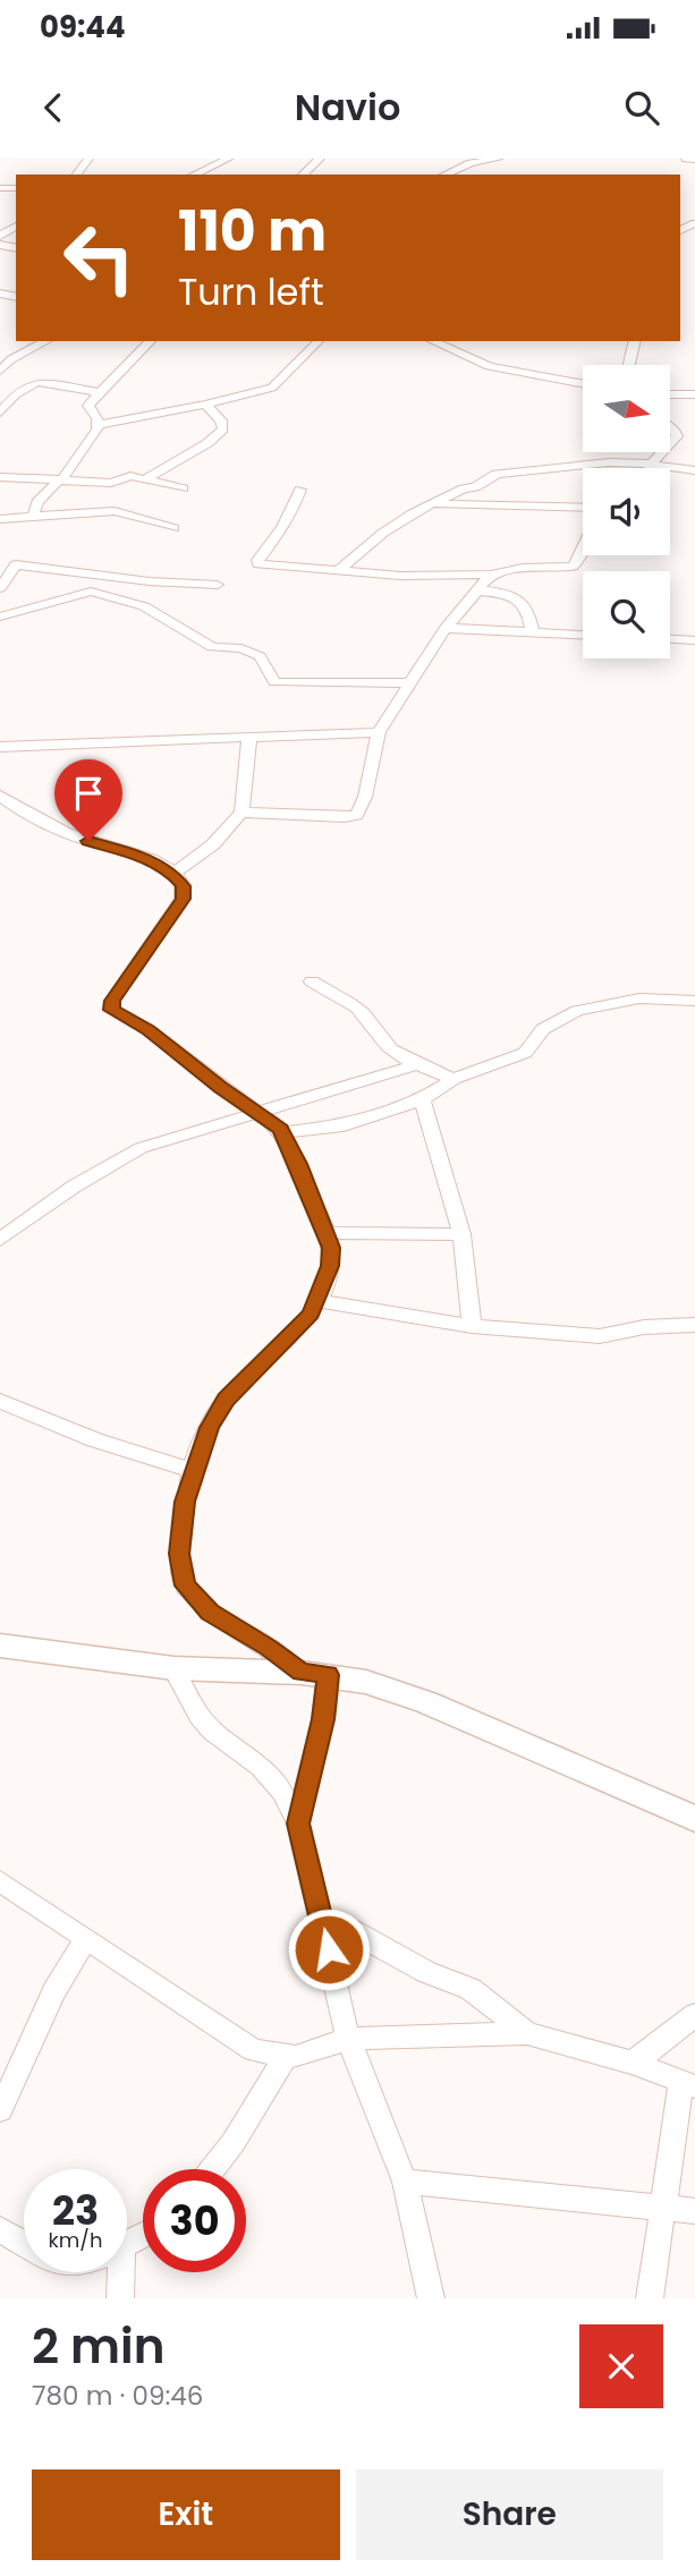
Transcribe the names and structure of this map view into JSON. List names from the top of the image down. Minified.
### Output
{"north":"right","page":{"status":"09:44","header":"Navio","turn":["110 m","Turn left"],"speed":"23 km/h","limit":"30","heading":["2 min","780 m · 09:46"],"buttons":["Exit","Share"]}}
